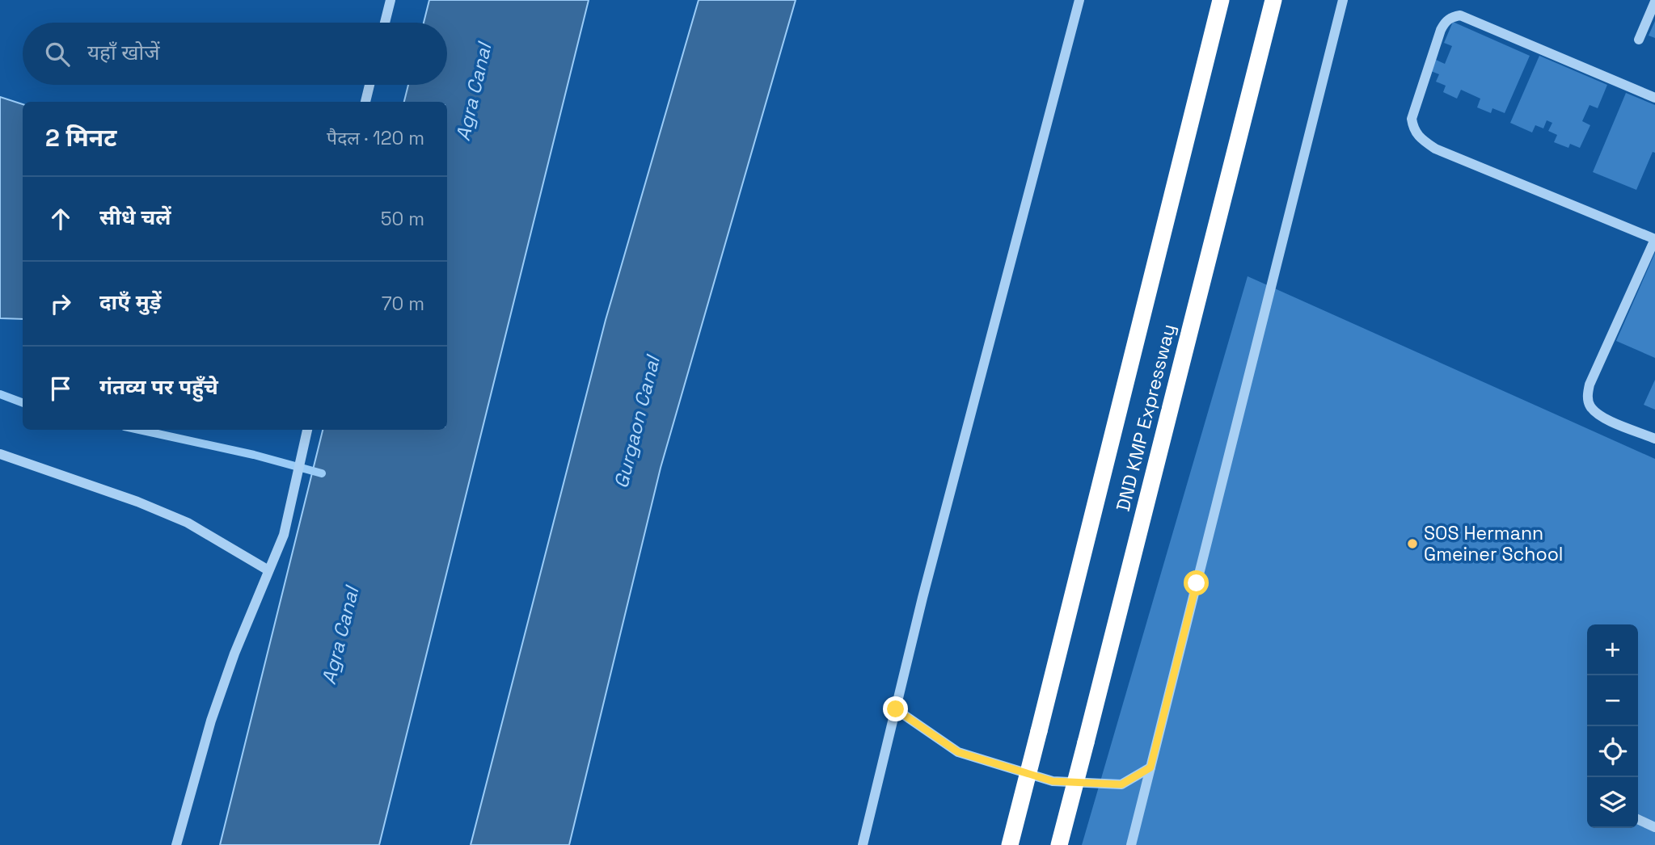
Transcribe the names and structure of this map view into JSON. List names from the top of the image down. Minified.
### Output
{"streets":{"highway":["DND KMP Expressway"]},"water":["Agra Canal","Gurgaon Canal"],"places":["SOS Hermann Gmeiner School"],"page":{"search":"यहाँ खोजें","heading":["2 मिनट","पैदल · 120 m"],"list":[["सीधे चलें","50 m"],["दाएँ मुड़ें","70 m"],"गंतव्य पर पहुँचे"],"map_buttons":["+","−"]}}
